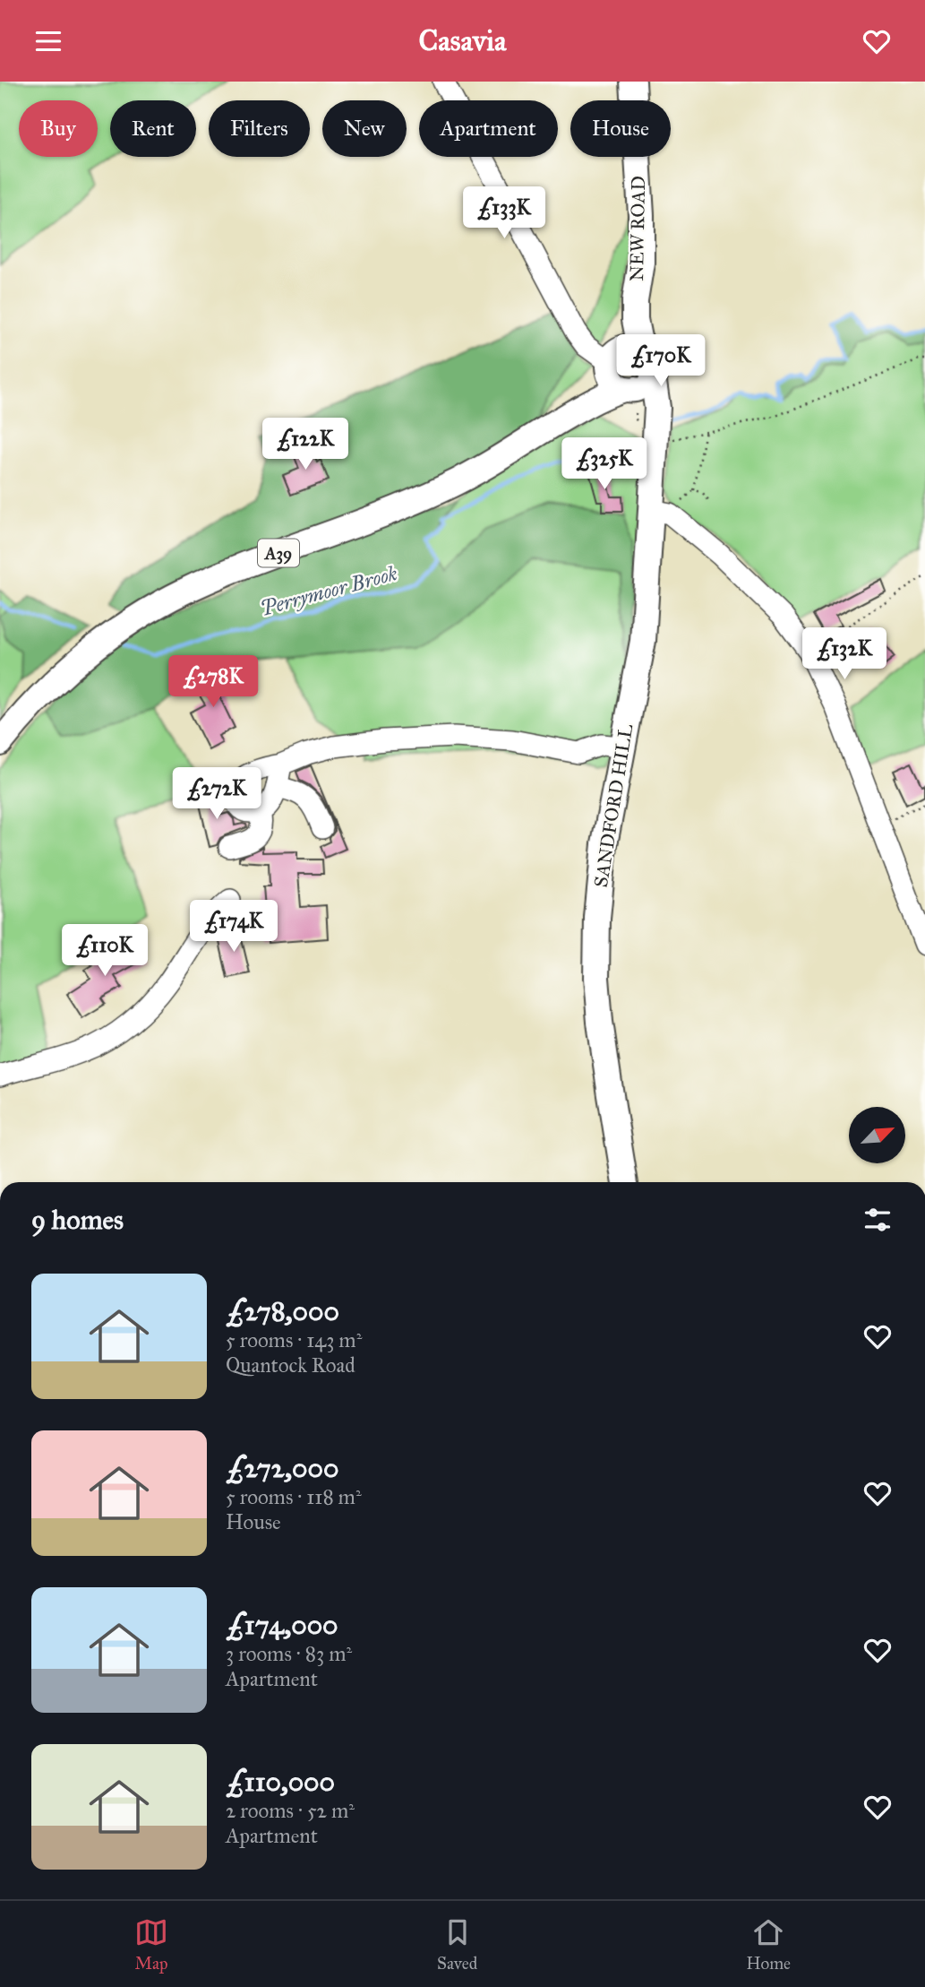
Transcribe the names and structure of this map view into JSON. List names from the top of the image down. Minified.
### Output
{"streets":{"main road":["NEW ROAD","A39","SANDFORD HILL"]},"crossings":[["NEW ROAD","A39"],["NEW ROAD","SANDFORD HILL"],["A39","SANDFORD HILL"]],"water":["Perrymoor Brook"],"north":"top right","page":{"header":"Casavia","chip":["Buy","Rent","Filters","New","Apartment","House"],"price":["£133K","£170K","£122K","£325K","£132K","£278K","£272K","£174K","£110K"],"heading":"9 homes","list":[{"name":"£278,000","note":"5 rooms · 143 m² · Quantock Road"},{"name":"£272,000","note":"5 rooms · 118 m² · House"},{"name":"£174,000","note":"3 rooms · 83 m² · Apartment"},{"name":"£110,000","note":"2 rooms · 52 m² · Apartment"}],"tabs":["Map","Saved","Home"]}}
